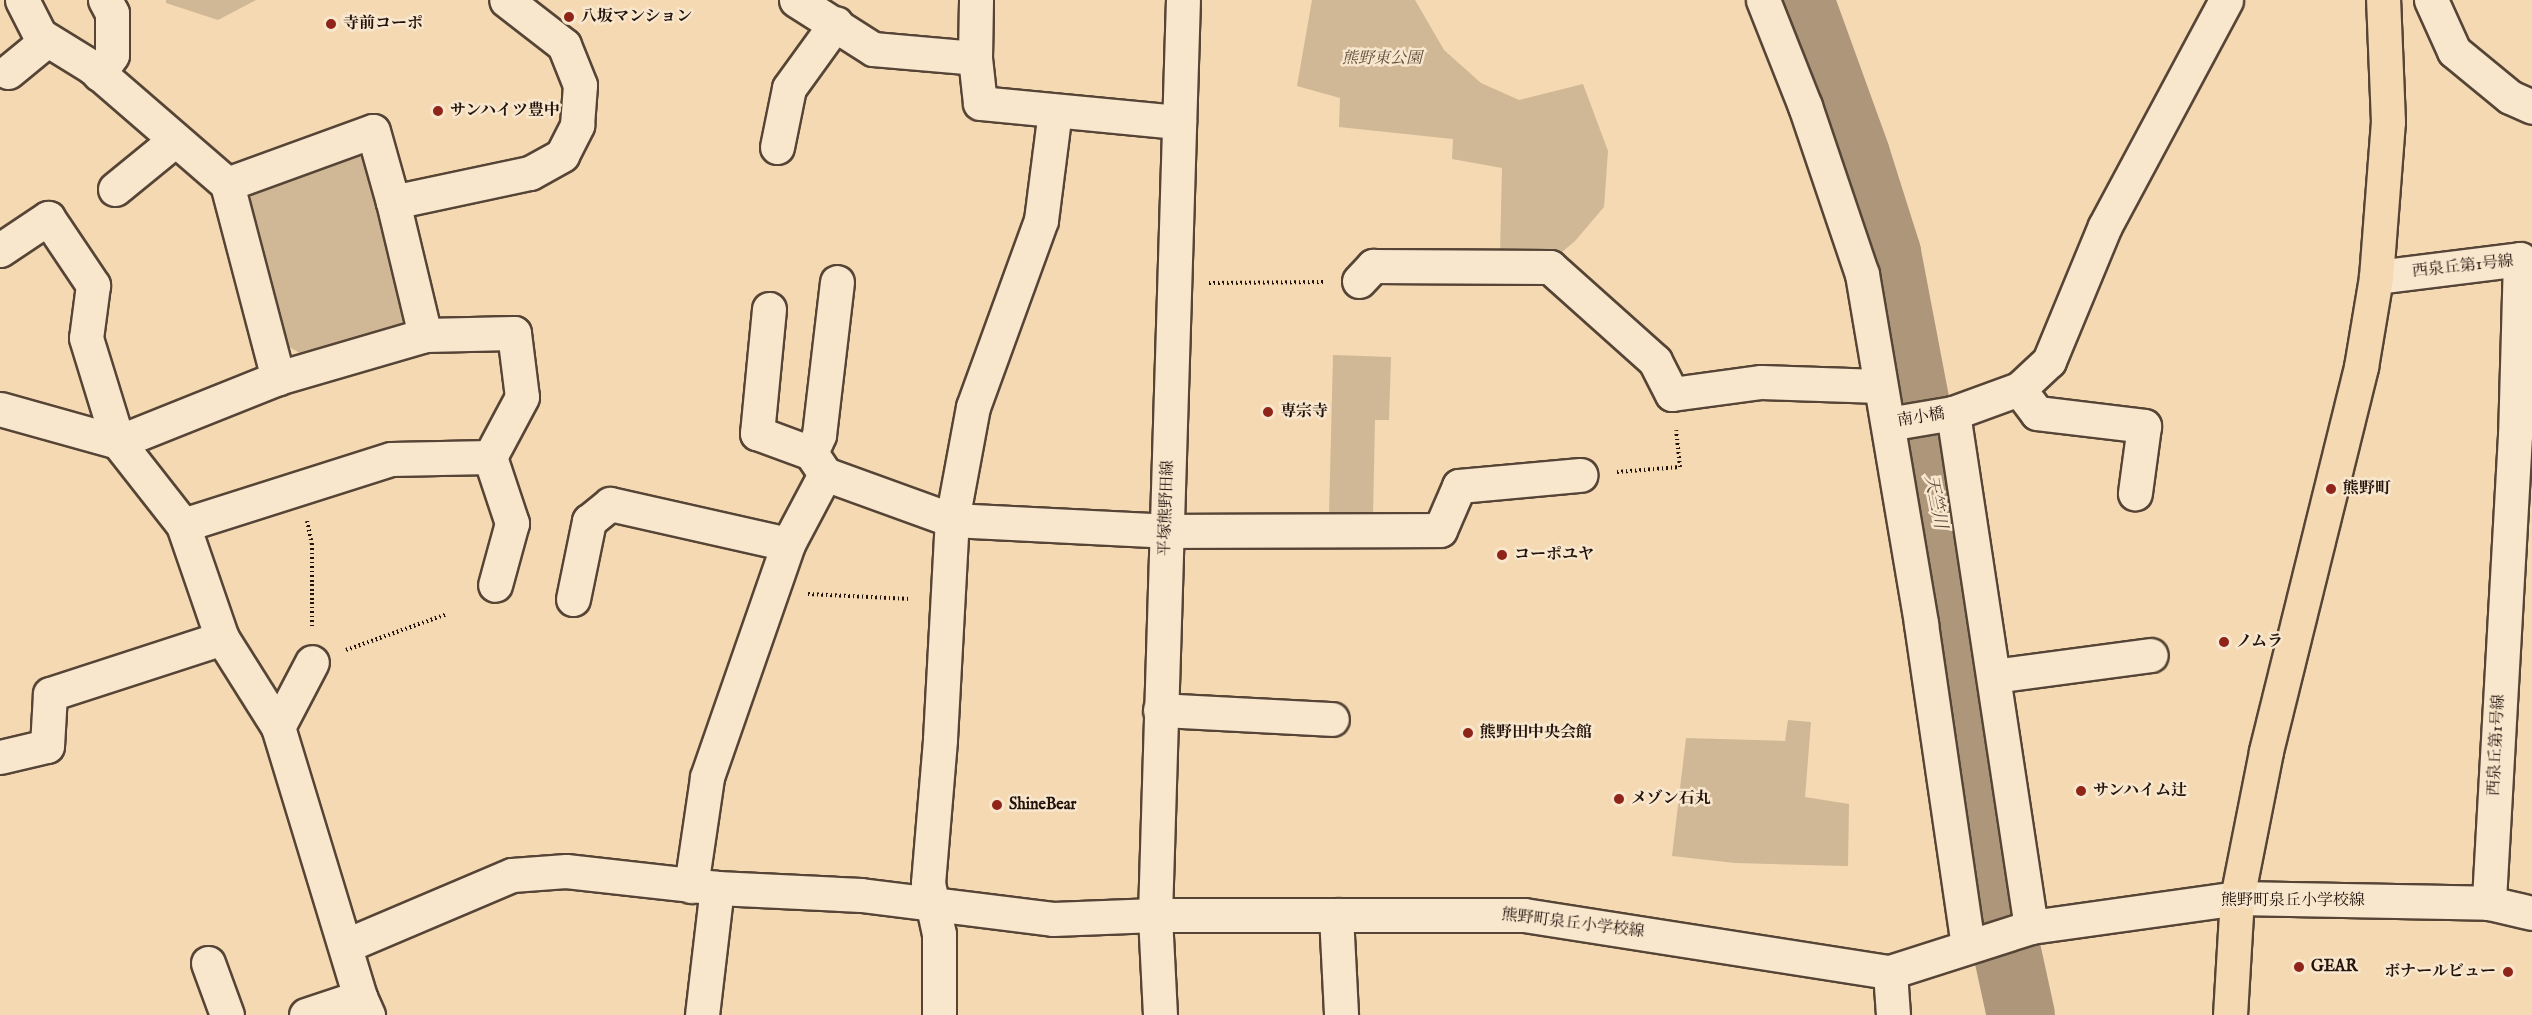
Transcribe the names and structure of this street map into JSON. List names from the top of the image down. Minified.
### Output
{"streets":{"street":["西泉丘第1号線","南小橋","平塚熊野田線","熊野町泉丘小学校線"]},"crossings":[["西泉丘第1号線","熊野町泉丘小学校線"],["平塚熊野田線","熊野町泉丘小学校線"]],"water":["天竺川"],"parks":["熊野東公園"],"places":["八坂マンション","寺前コーポ","サンハイツ豊中","専宗寺","熊野町","コーポユヤ","ノムラ","熊野田中央会館","サンハイム辻","メゾン石丸","ShineBear","GEAR","ボナールビュー"]}
